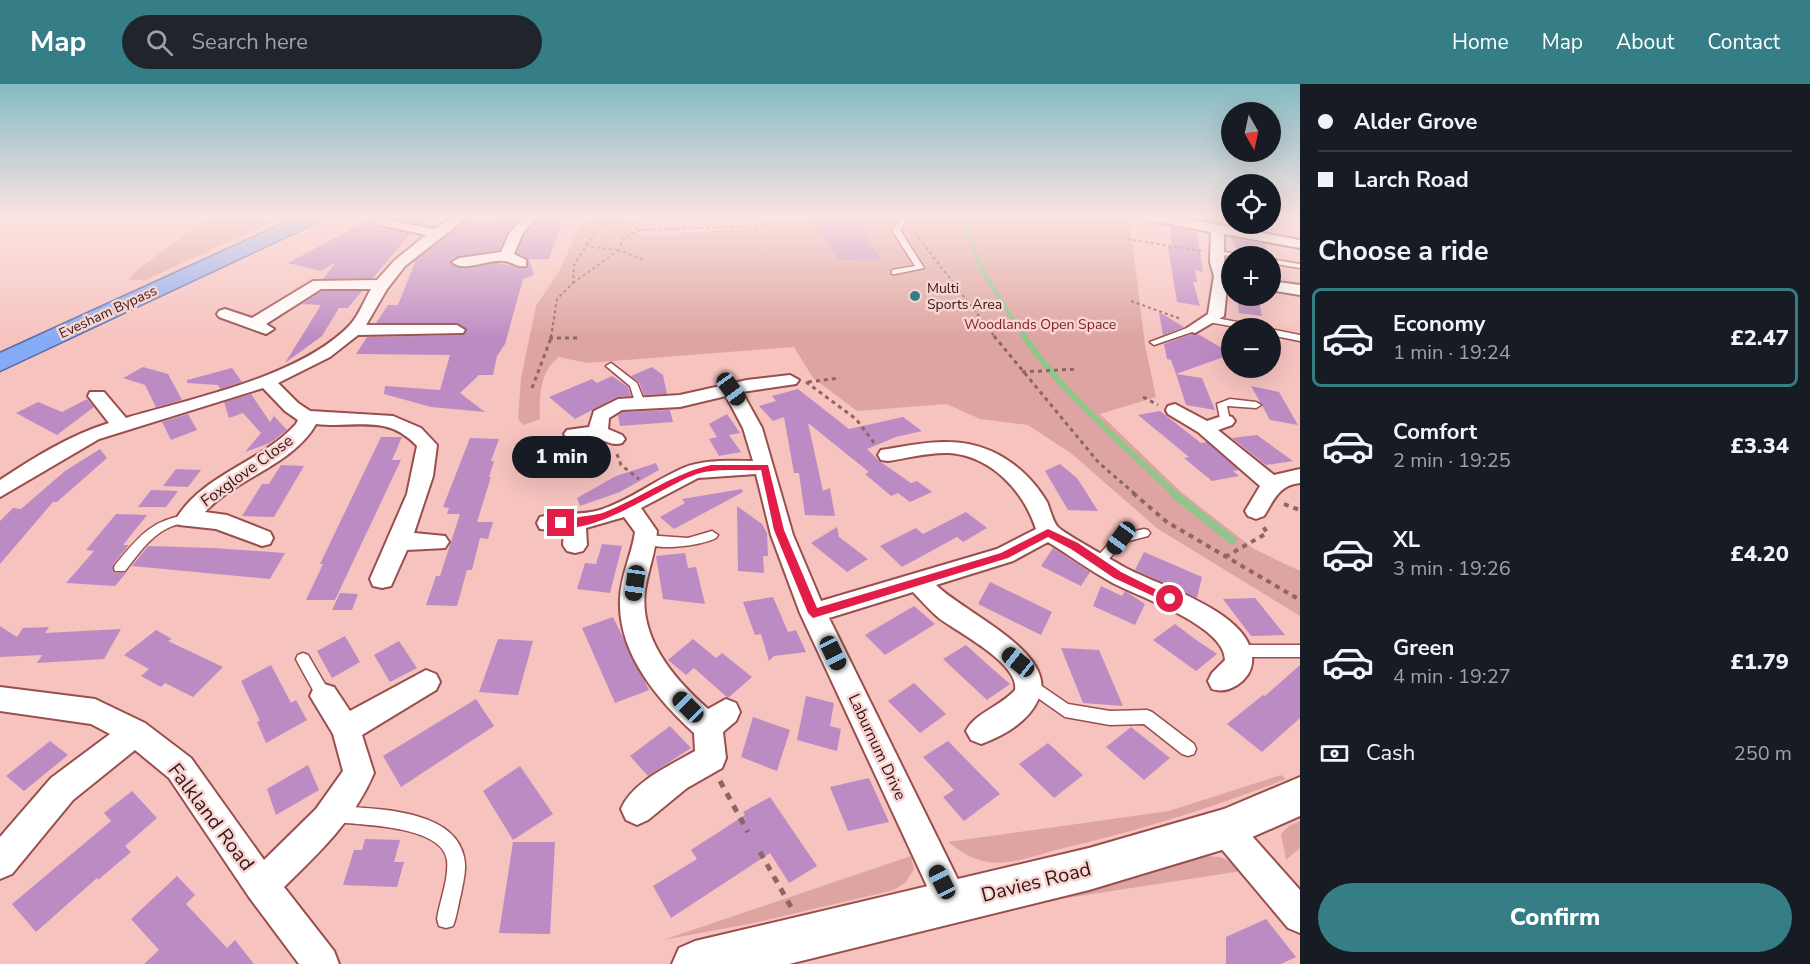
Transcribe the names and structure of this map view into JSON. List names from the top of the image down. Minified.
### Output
{"streets":{"highway":["Evesham Bypass"],"street":["Foxglove Close","Laburnum Drive","Falkland Road","Davies Road"]},"crossings":[["Laburnum Drive","Davies Road"]],"parks":["Woodlands Open Space"],"places":["Multi Sports Area"],"north":"bottom","page":{"header":"Map","search":"Search here","nav":["Home","Map","About","Contact"],"banner":["Alder Grove","Larch Road"],"map_buttons":["+","−"],"heading":"Choose a ride","list":[{"name":"Economy","note":"1 min · 19:24","value":"£2.47"},{"name":"Comfort","note":"2 min · 19:25","value":"£3.34"},{"name":"XL","note":"3 min · 19:26","value":"£4.20"},{"name":"Green","note":"4 min · 19:27","value":"£1.79"}],"bubble":"1 min","pay":["Cash","250 m"],"buttons":"Confirm"}}
